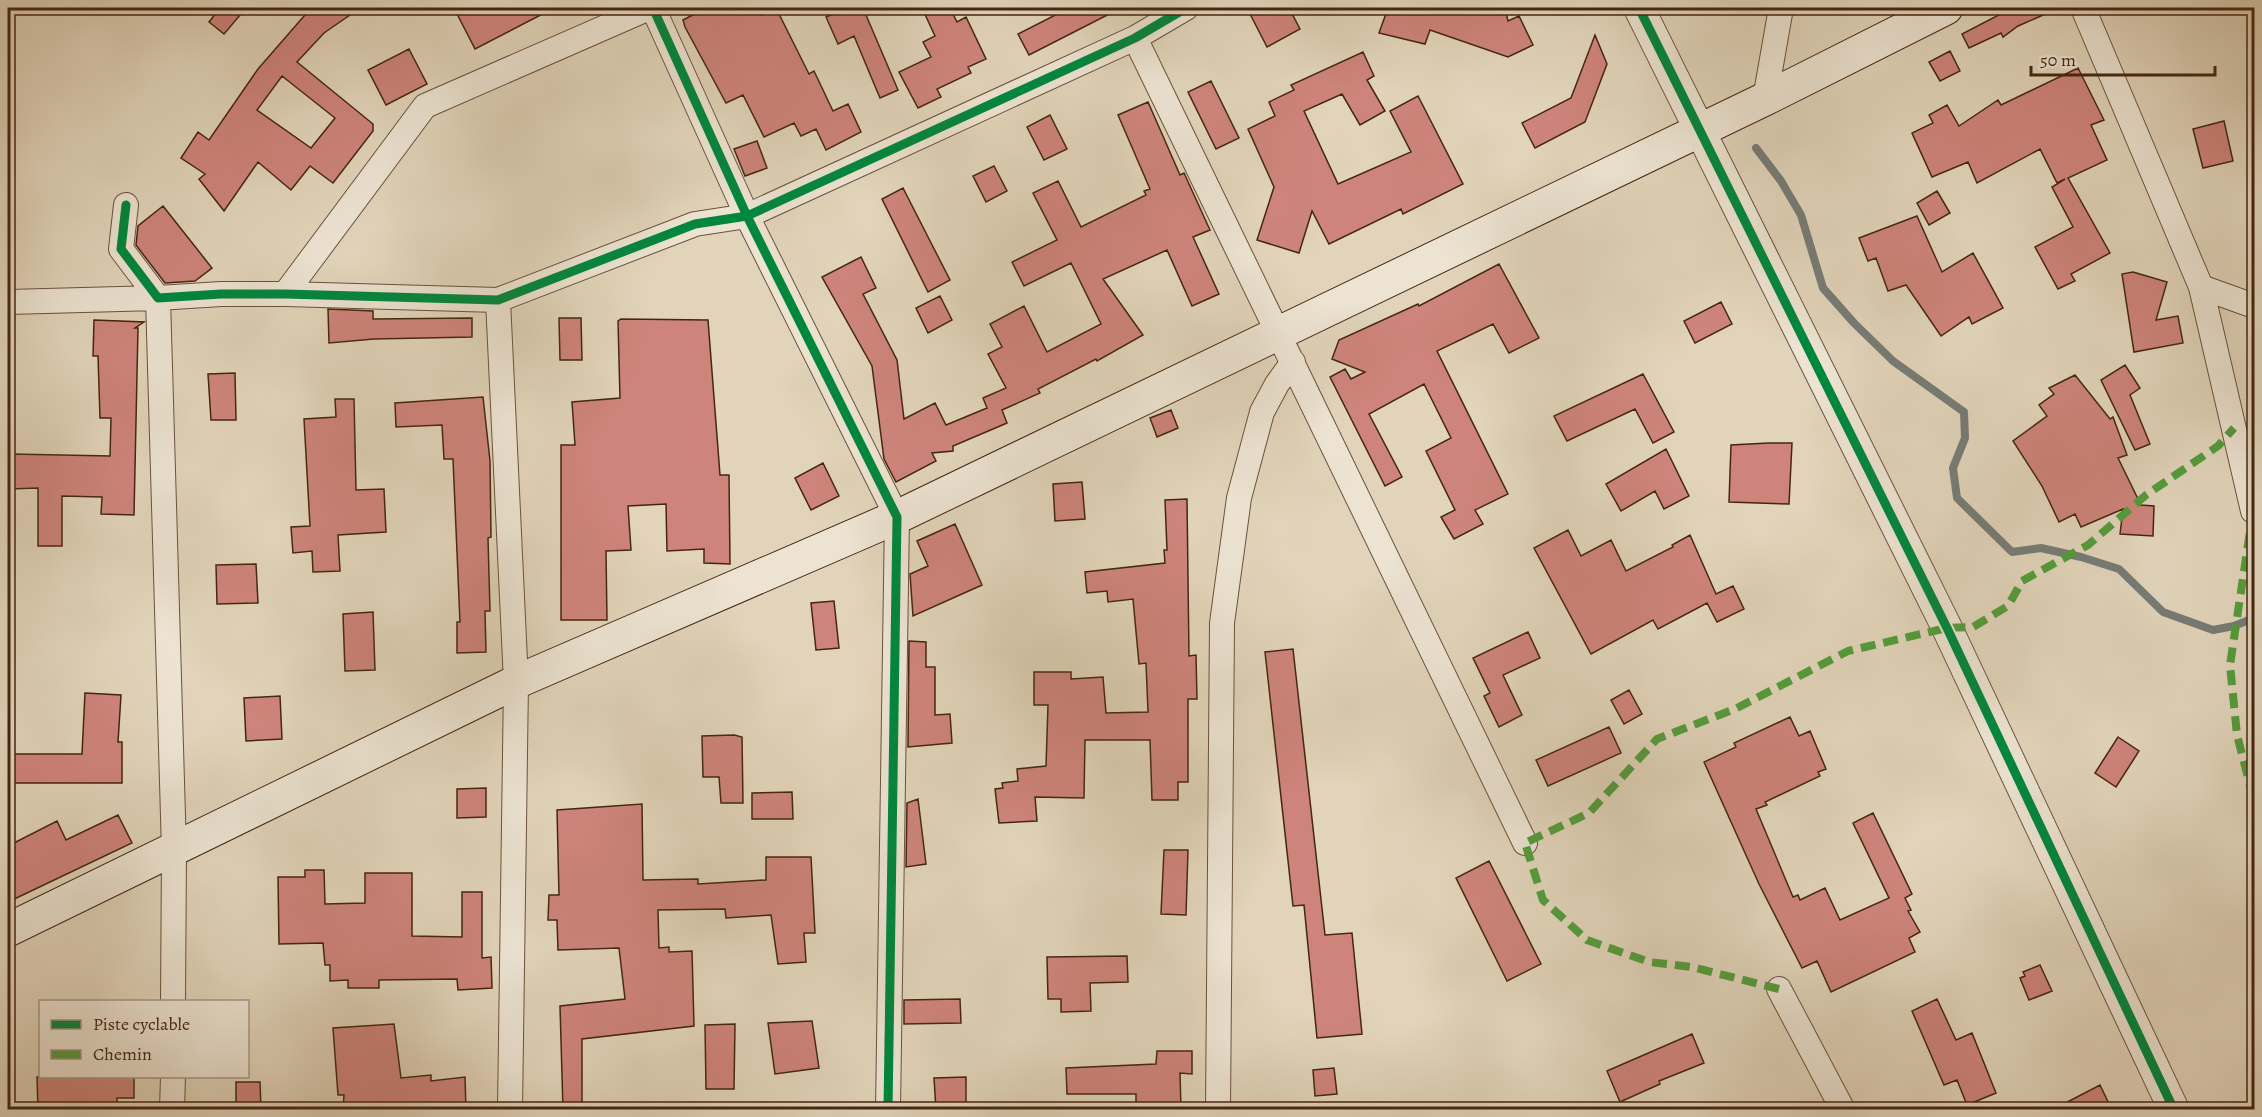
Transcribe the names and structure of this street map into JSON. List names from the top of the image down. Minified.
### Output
{"legend":["Piste cyclable","Chemin"],"scale_bar":"50 m"}
